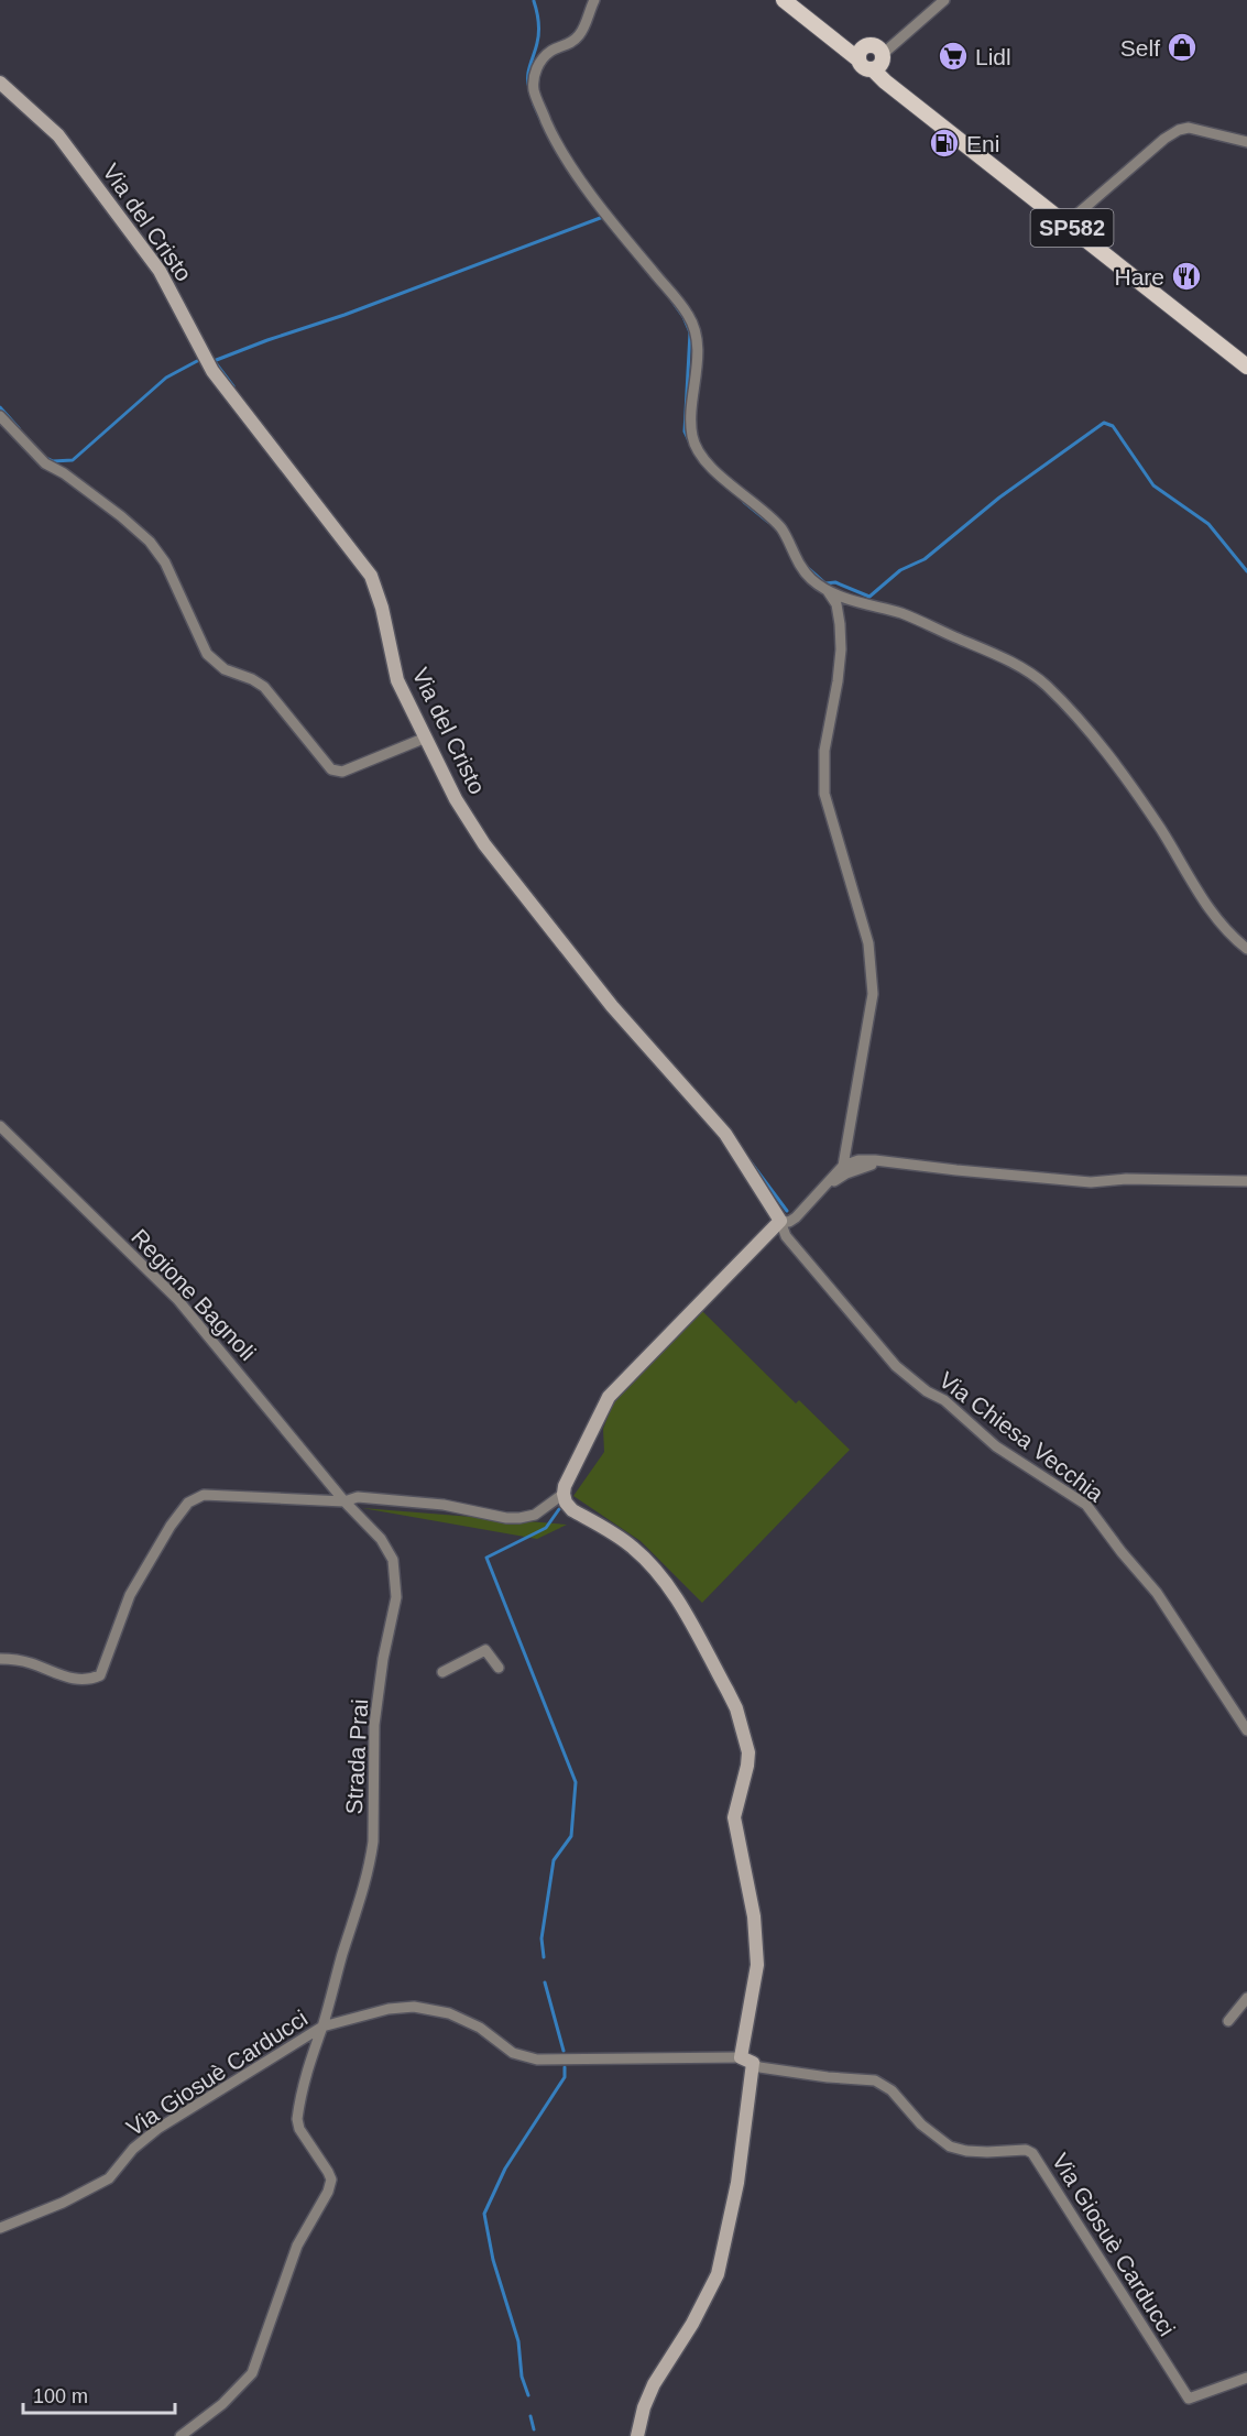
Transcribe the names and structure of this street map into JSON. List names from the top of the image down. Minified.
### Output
{"streets":{"main road":["SP582"],"street":["Via del Cristo","Regione Bagnoli","Via Chiesa Vecchia","Strada Prai","Via Giosuè Carducci"]},"crossings":[["Via del Cristo","Via Chiesa Vecchia"],["Regione Bagnoli","Strada Prai"],["Strada Prai","Via Giosuè Carducci"]],"places":{"shop":["Self"],"supermarket":["Lidl"],"fuel station":["Eni"],"restaurant":["Hare"]},"scale_bar":"100 m"}
